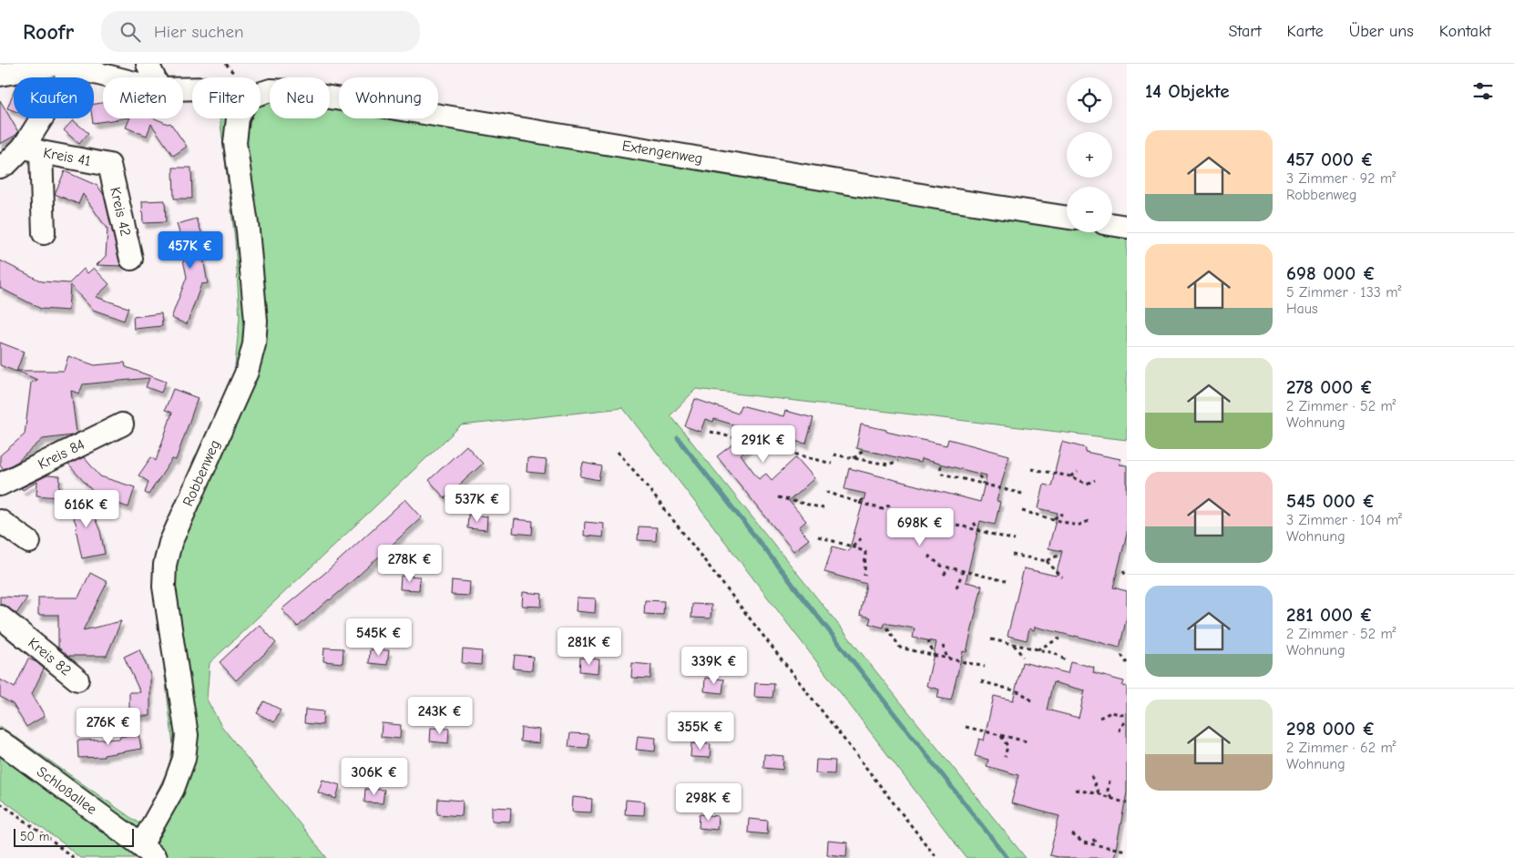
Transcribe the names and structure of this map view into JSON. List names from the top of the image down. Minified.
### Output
{"streets":{"street":["Extengenweg","Kreis 41","Kreis 42","Kreis 84","Robbenweg","Kreis 82","Schloßallee"]},"crossings":[["Kreis 41","Kreis 42"],["Robbenweg","Schloßallee"]],"scale_bar":"50 m","page":{"header":"Roofr","search":"Hier suchen","nav":["Start","Karte","Über uns","Kontakt"],"heading":"14 Objekte","map_buttons":["+","−"],"chip":["Kaufen","Mieten","Filter","Neu","Wohnung"],"list":[{"name":"457 000 €","note":"3 Zimmer · 92 m² · Robbenweg"},{"name":"698 000 €","note":"5 Zimmer · 133 m² · Haus"},{"name":"278 000 €","note":"2 Zimmer · 52 m² · Wohnung"},{"name":"545 000 €","note":"3 Zimmer · 104 m² · Wohnung"},{"name":"281 000 €","note":"2 Zimmer · 52 m² · Wohnung"},{"name":"298 000 €","note":"2 Zimmer · 62 m² · Wohnung"}],"price":["457K €","291K €","537K €","616K €","698K €","278K €","545K €","281K €","339K €","243K €","276K €","355K €","306K €","298K €"],"scale":"50 m"}}
